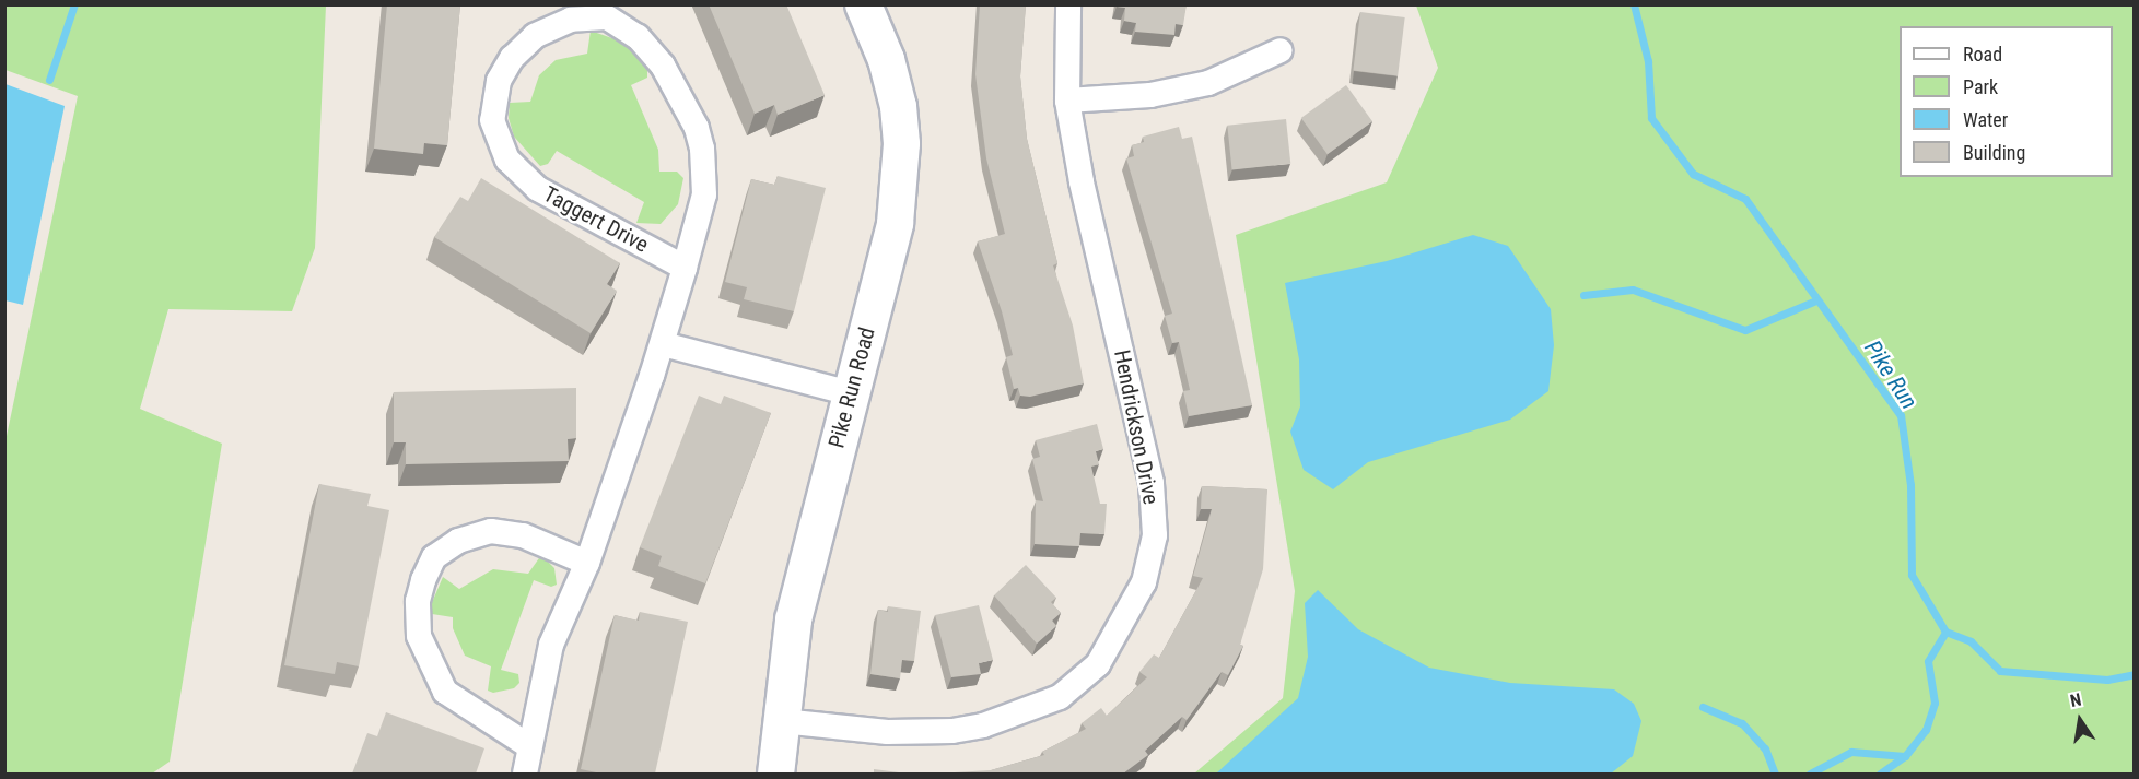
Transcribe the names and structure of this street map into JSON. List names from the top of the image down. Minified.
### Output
{"streets":{"street":["Taggert Drive","Pike Run Road","Hendrickson Drive"]},"crossings":[["Pike Run Road","Hendrickson Drive"]],"water":["Pike Run"],"legend":["Road","Park","Water","Building"],"north":"top"}
